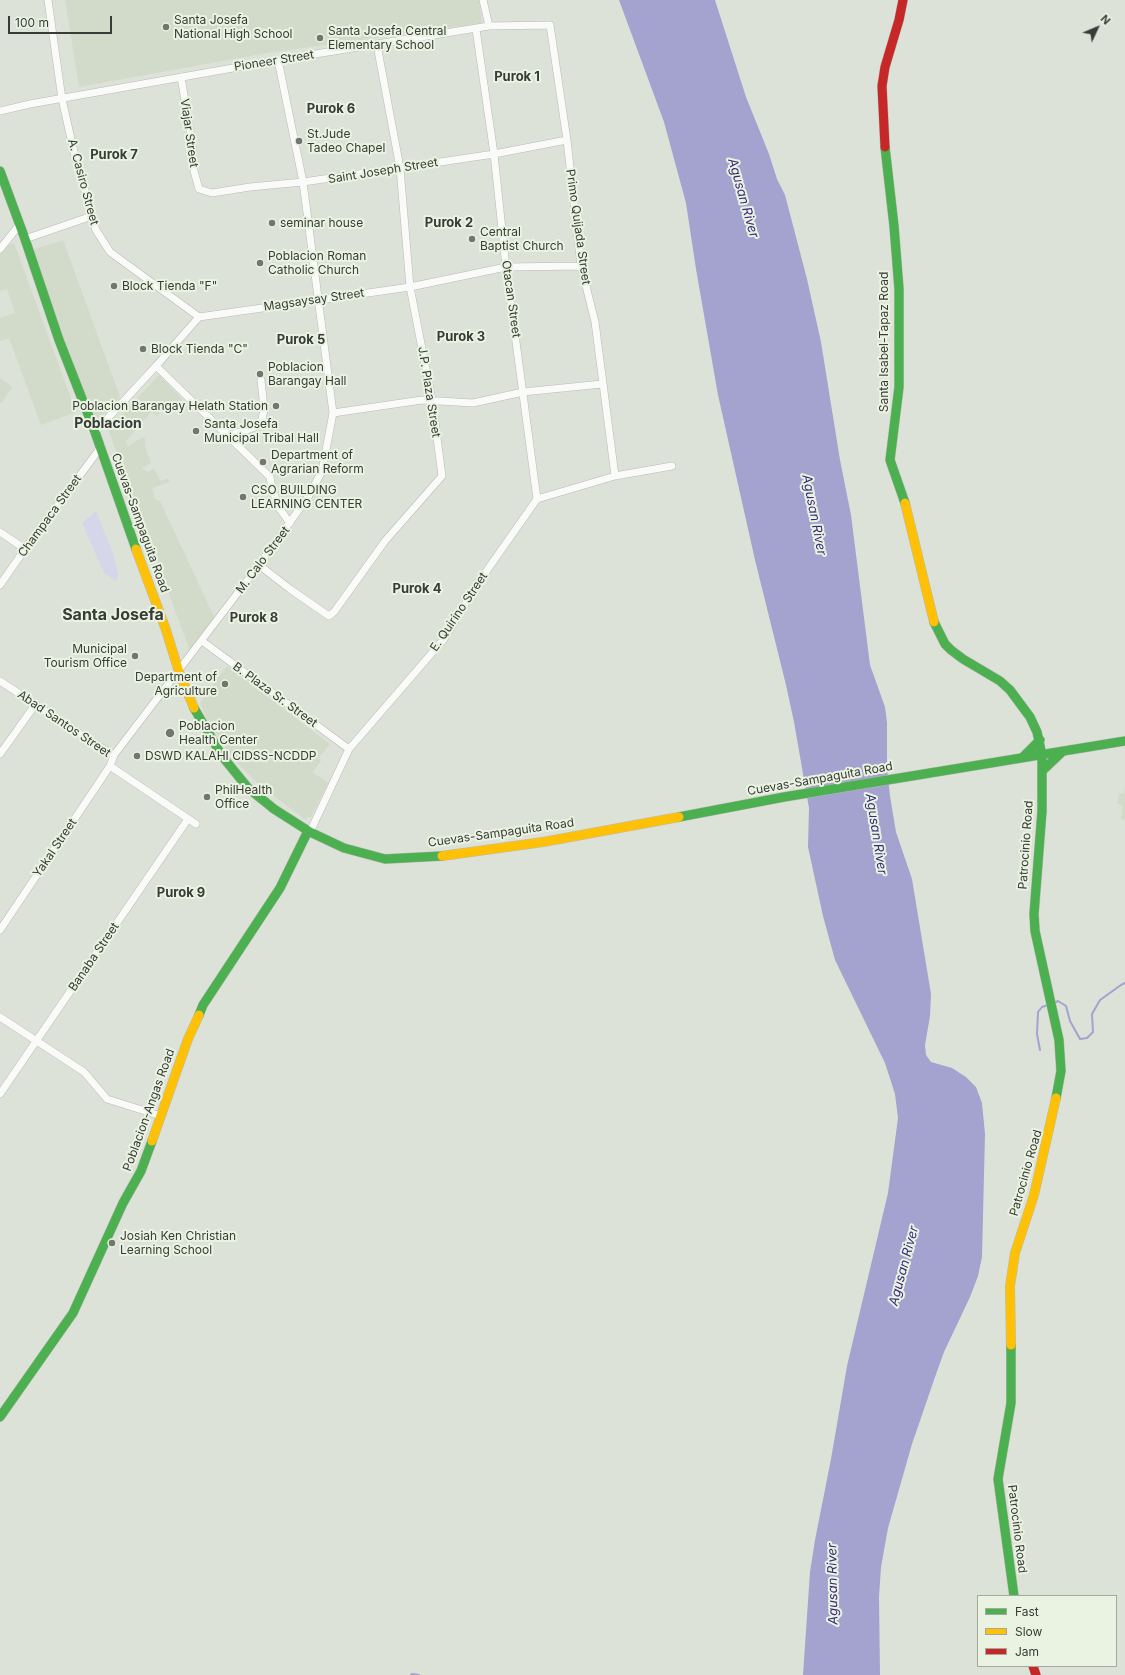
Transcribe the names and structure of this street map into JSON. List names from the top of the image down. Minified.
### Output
{"streets":{"street":["Pioneer Street","Viajar Street","Saint Joseph Street","A. Casiro Street","Primo Quijada Street","Otacan Street","Magsaysay Street","Santa Isabel-Tapaz Road","J.P. Plaza Street","Champaca Street","Cuevas-Sampaguita Road","M. Calo Street","E. Quirino Street","B. Plaza Sr. Street","Abad Santos Street","Patrocinio Road","Yakal Street","Banaba Street","Poblacion-Angas Road"]},"crossings":[["Pioneer Street","Viajar Street"],["Pioneer Street","A. Casiro Street"],["Pioneer Street","Primo Quijada Street"],["Pioneer Street","Otacan Street"],["Pioneer Street","J.P. Plaza Street"],["Pioneer Street","M. Calo Street"],["Viajar Street","Saint Joseph Street"],["Saint Joseph Street","Primo Quijada Street"],["Saint Joseph Street","Otacan Street"],["Saint Joseph Street","J.P. Plaza Street"],["Saint Joseph Street","M. Calo Street"],["A. Casiro Street","Magsaysay Street"],["Primo Quijada Street","Magsaysay Street"],["Otacan Street","Magsaysay Street"],["Otacan Street","E. Quirino Street"],["Magsaysay Street","J.P. Plaza Street"],["Magsaysay Street","M. Calo Street"],["Santa Isabel-Tapaz Road","Cuevas-Sampaguita Road"],["Santa Isabel-Tapaz Road","Patrocinio Road"],["J.P. Plaza Street","M. Calo Street"],["Champaca Street","Cuevas-Sampaguita Road"],["Cuevas-Sampaguita Road","M. Calo Street"],["Cuevas-Sampaguita Road","E. Quirino Street"],["Cuevas-Sampaguita Road","Patrocinio Road"],["Cuevas-Sampaguita Road","Poblacion-Angas Road"],["M. Calo Street","B. Plaza Sr. Street"],["E. Quirino Street","B. Plaza Sr. Street"],["E. Quirino Street","Poblacion-Angas Road"],["Abad Santos Street","Yakal Street"],["Abad Santos Street","Banaba Street"]],"districts":["Purok 1","Purok 6","Purok 7","Purok 2","Purok 3","Purok 5","Poblacion","Purok 4","Santa Josefa","Purok 8","Purok 9"],"water":["Agusan River"],"places":["Santa Josefa National High School","Santa Josefa Central Elementary School","St.Jude Tadeo Chapel","seminar house","Central Baptist Church","Poblacion Roman Catholic Church","Block Tienda \"F\"","Block Tienda \"C\"","Poblacion Barangay Hall","Poblacion Barangay Helath Station","Santa Josefa Municipal Tribal Hall","Department of Agrarian Reform","CSO BUILDING LEARNING CENTER","Municipal Tourism Office","Department of Agriculture","Poblacion Health Center","DSWD KALAHI CIDSS-NCDDP","PhilHealth Office","Josiah Ken Christian Learning School"],"legend":["Fast","Slow","Jam"],"scale_bar":"100 m","north":"top right"}
